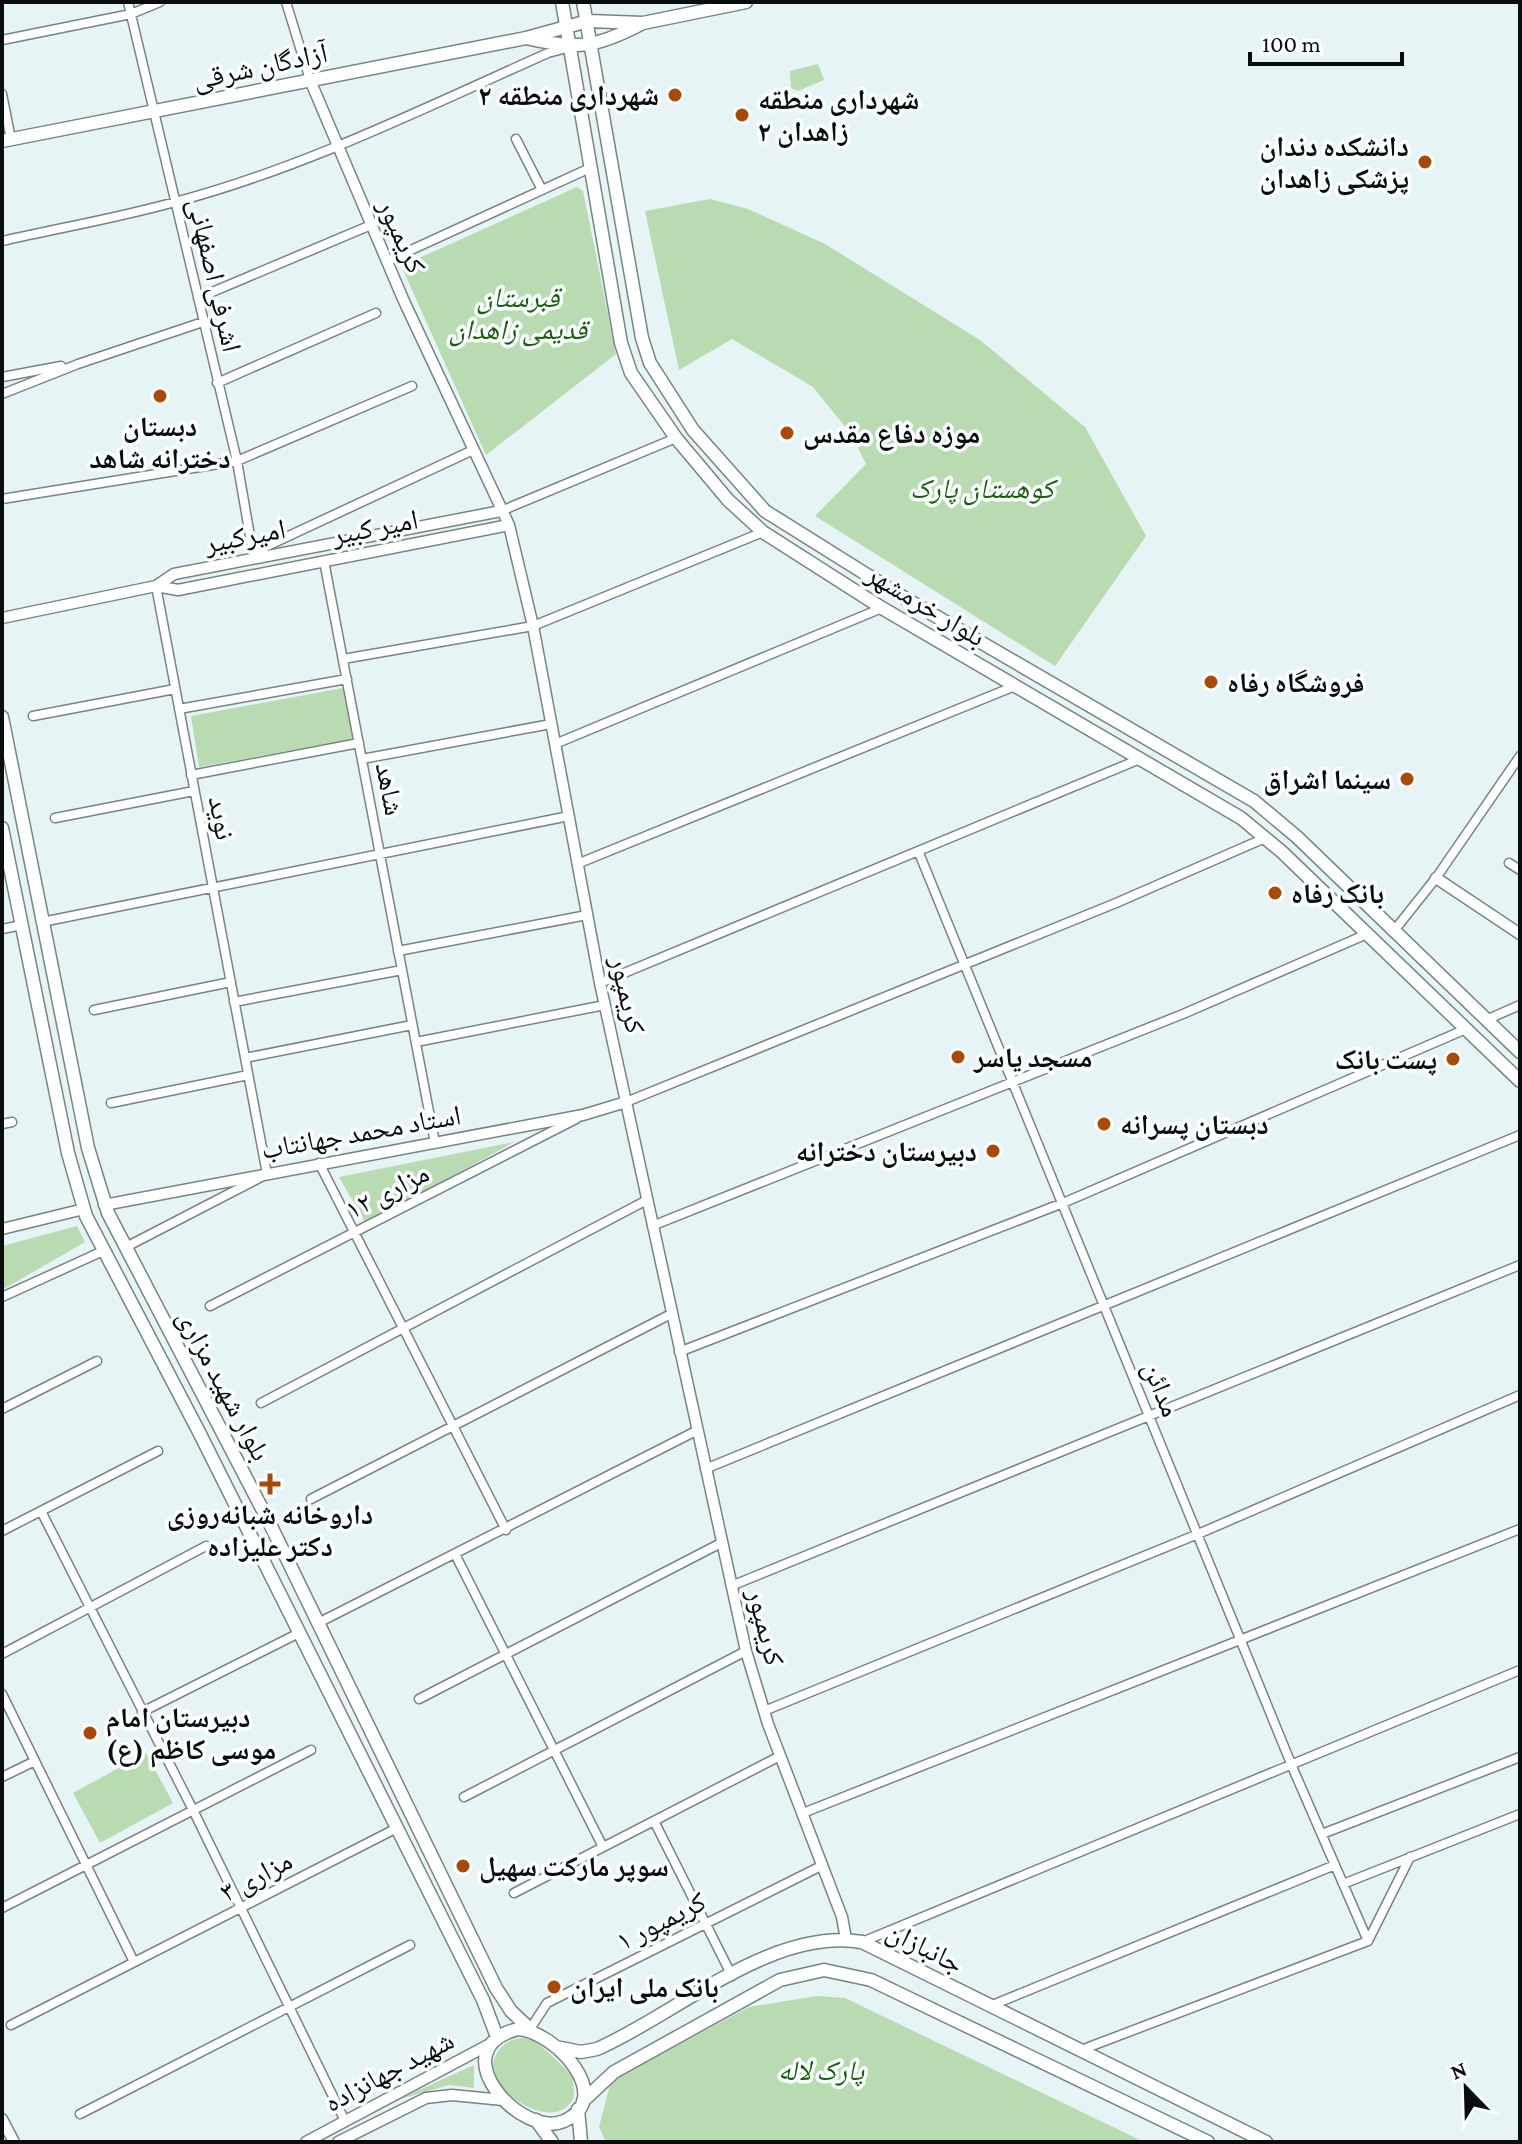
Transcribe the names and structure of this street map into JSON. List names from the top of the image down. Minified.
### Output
{"streets":{"main road":["آزادگان شرقی","بلوار خرمشهر","بلوار شهید مزاری","جانبازان"],"street":["کریمپور","اشرفی اصفهانی","امیر کبیر","امیرکبیر","شاهد","نوید","استاد محمد جهانتاب","مزاری ۱۲","مدائن","مزاری ۳","کریمپور ۱","شهید جهانزاده"]},"crossings":[["آزادگان شرقی","کریمپور"],["آزادگان شرقی","اشرفی اصفهانی"],["آزادگان شرقی","بلوار خرمشهر"],["کریمپور","امیر کبیر"],["کریمپور","امیرکبیر"],["کریمپور","استاد محمد جهانتاب"],["کریمپور","کریمپور ۱"],["کریمپور","جانبازان"],["اشرفی اصفهانی","امیرکبیر"],["امیر کبیر","امیرکبیر"],["امیر کبیر","شاهد"],["امیر کبیر","نوید"],["امیرکبیر","نوید"],["شاهد","استاد محمد جهانتاب"],["نوید","استاد محمد جهانتاب"],["استاد محمد جهانتاب","مزاری ۱۲"],["استاد محمد جهانتاب","بلوار شهید مزاری"],["بلوار شهید مزاری","مزاری ۳"],["بلوار شهید مزاری","کریمپور ۱"],["بلوار شهید مزاری","جانبازان"],["بلوار شهید مزاری","شهید جهانزاده"],["کریمپور ۱","جانبازان"],["کریمپور ۱","شهید جهانزاده"],["جانبازان","شهید جهانزاده"]],"parks":["قبرستان قدیمی زاهدان","کوهستان پارک","پارک لاله"],"places":{"other":["شهرداری منطقه ۲","شهرداری منطقه ۲ زاهدان","دانشکده دندان پزشکی زاهدان","دبستان دخترانه شاهد","موزه دفاع مقدس","فروشگاه رفاه","سینما اشراق","بانک رفاه","مسجد یاسر","پست بانک","دبستان پسرانه","دبیرستان دخترانه","دبیرستان امام موسی کاظم (ع)","سوپر مارکت سهیل","بانک ملی ایران"],"health":["داروخانه شبانه‌روزی دکتر علیزاده"]},"scale_bar":"100 m","north":"top left"}
